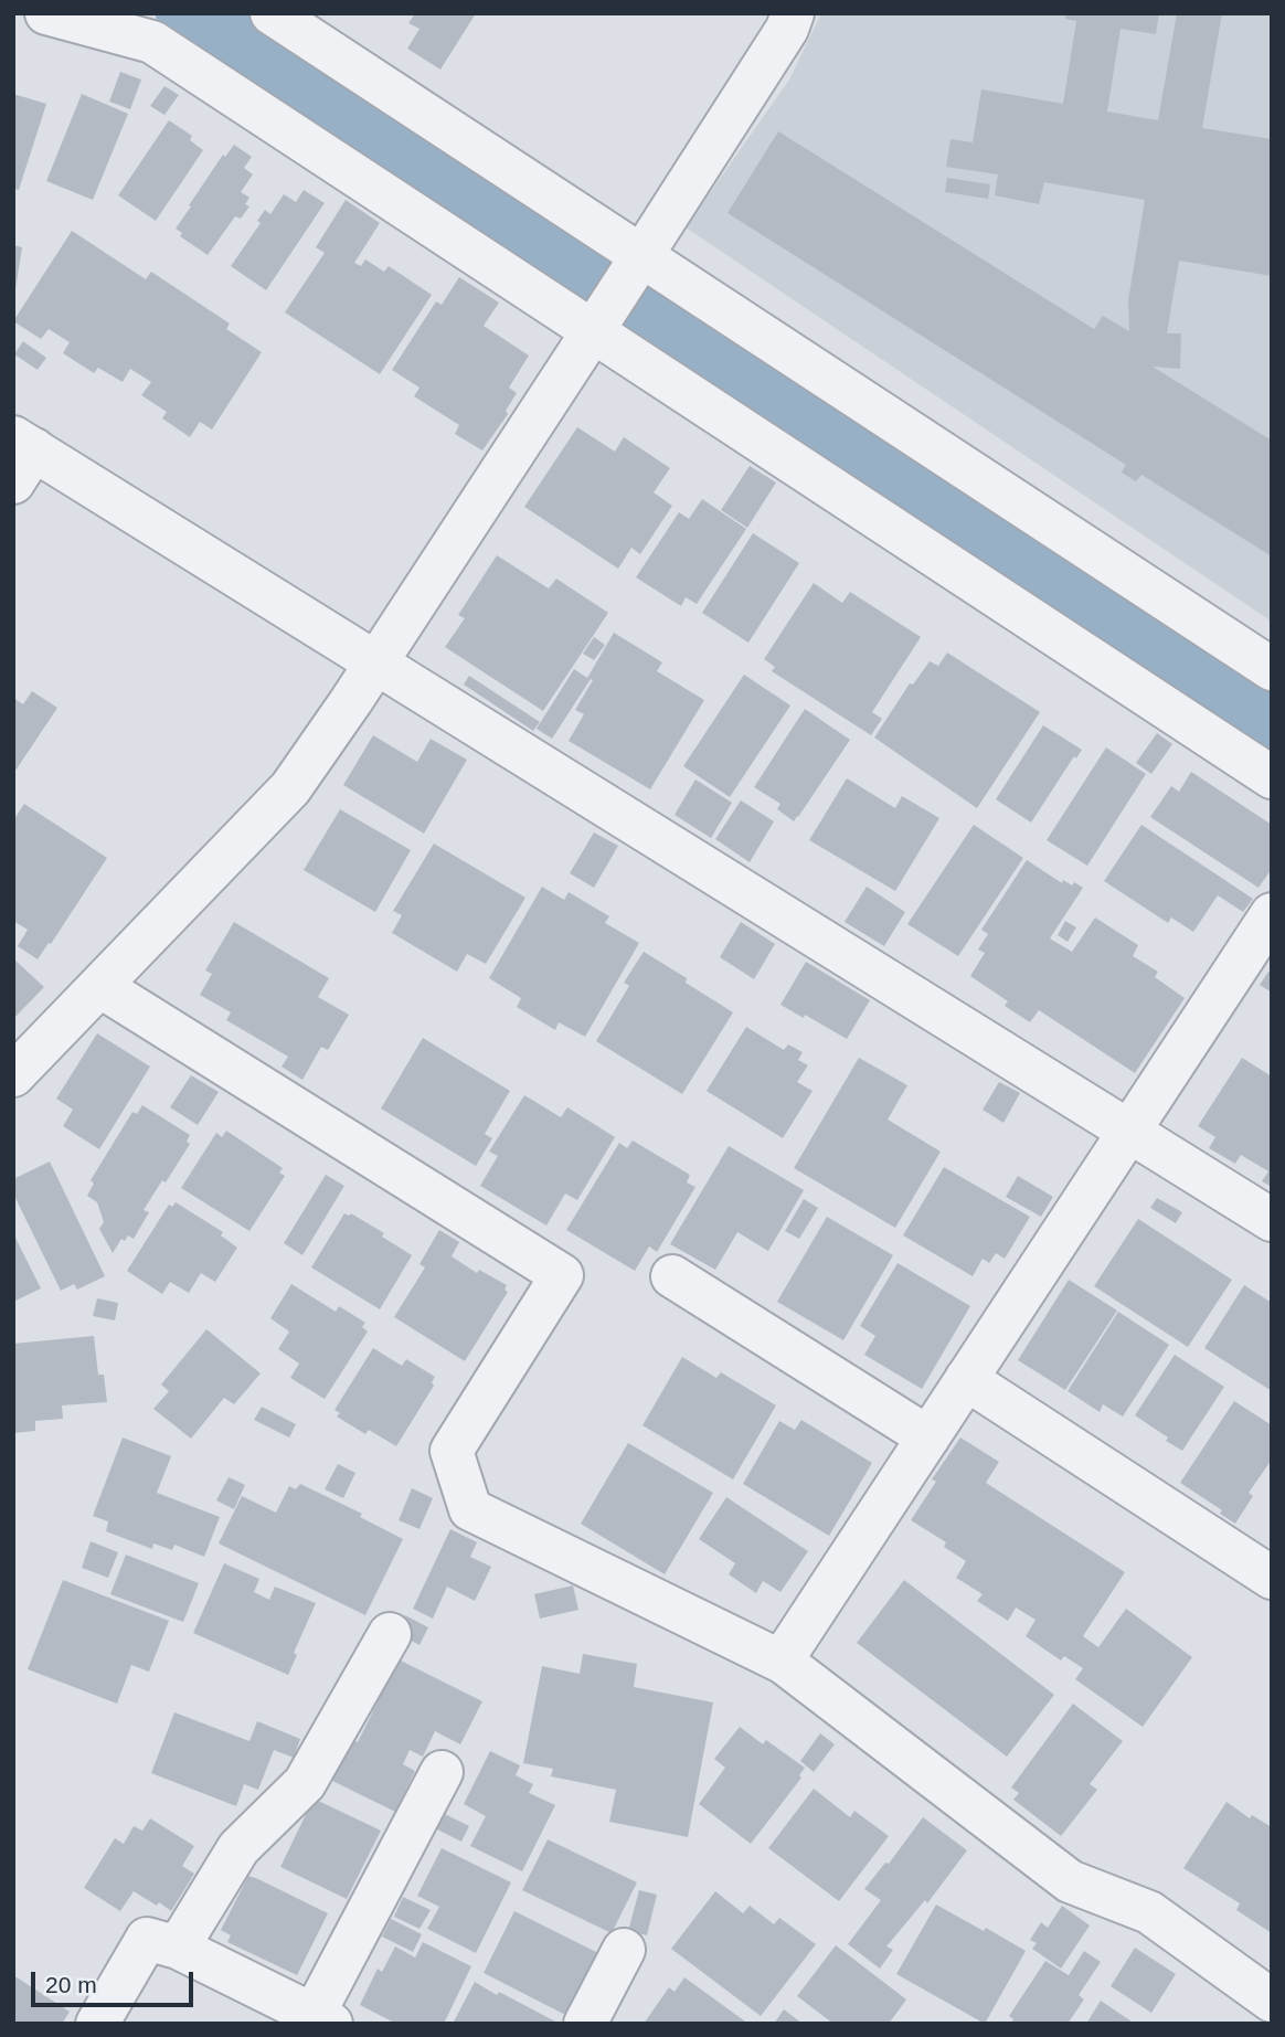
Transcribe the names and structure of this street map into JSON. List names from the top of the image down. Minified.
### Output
{"scale_bar":"20 m"}
